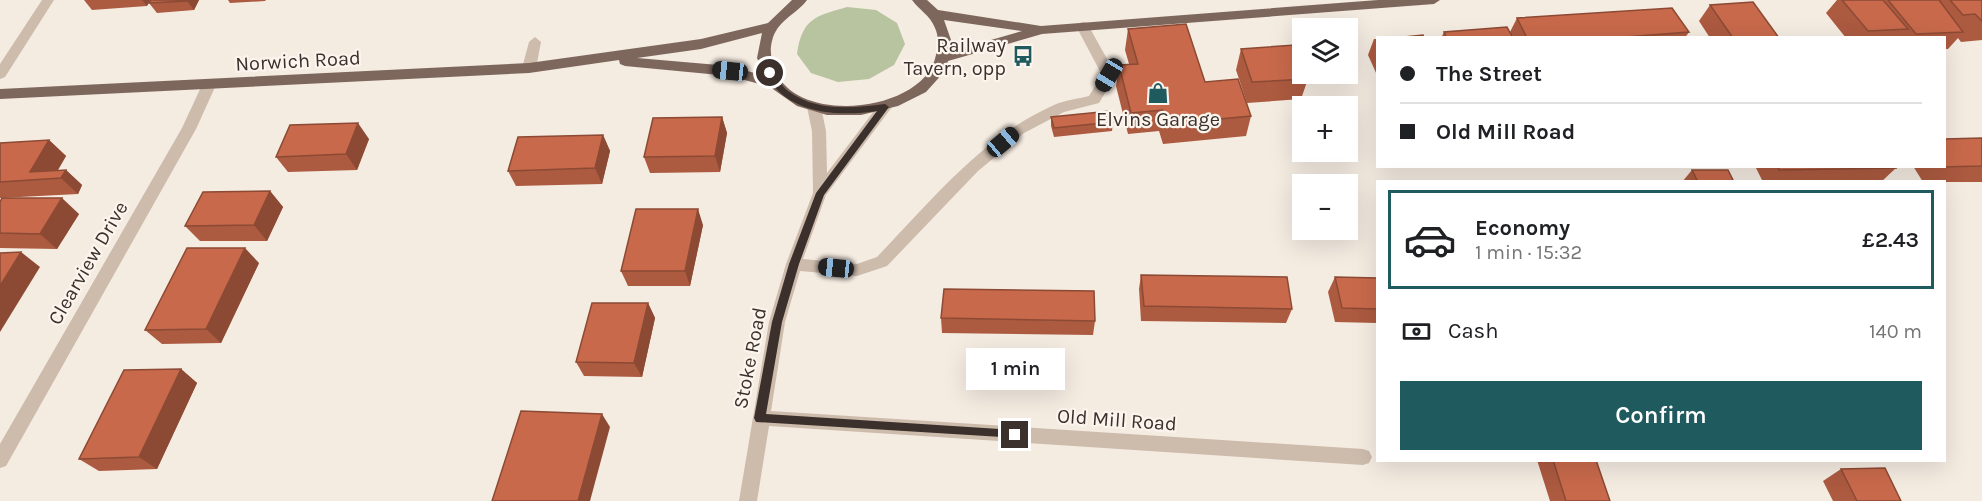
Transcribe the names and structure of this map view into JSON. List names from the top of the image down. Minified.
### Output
{"streets":{"main road":["Norwich Road"],"street":["Clearview Drive","Stoke Road","Old Mill Road"]},"crossings":[["Norwich Road","Clearview Drive"],["Norwich Road","Stoke Road"],["Stoke Road","Old Mill Road"]],"places":{"bus stop":["Railway Tavern, opp"],"shop":["Elvins Garage"]},"page":{"map_buttons":["+","−"],"banner":["The Street","Old Mill Road"],"list":[{"name":"Economy","note":"1 min · 15:32","value":"£2.43"}],"pay":["Cash","140 m"],"bubble":"1 min","buttons":"Confirm"}}
